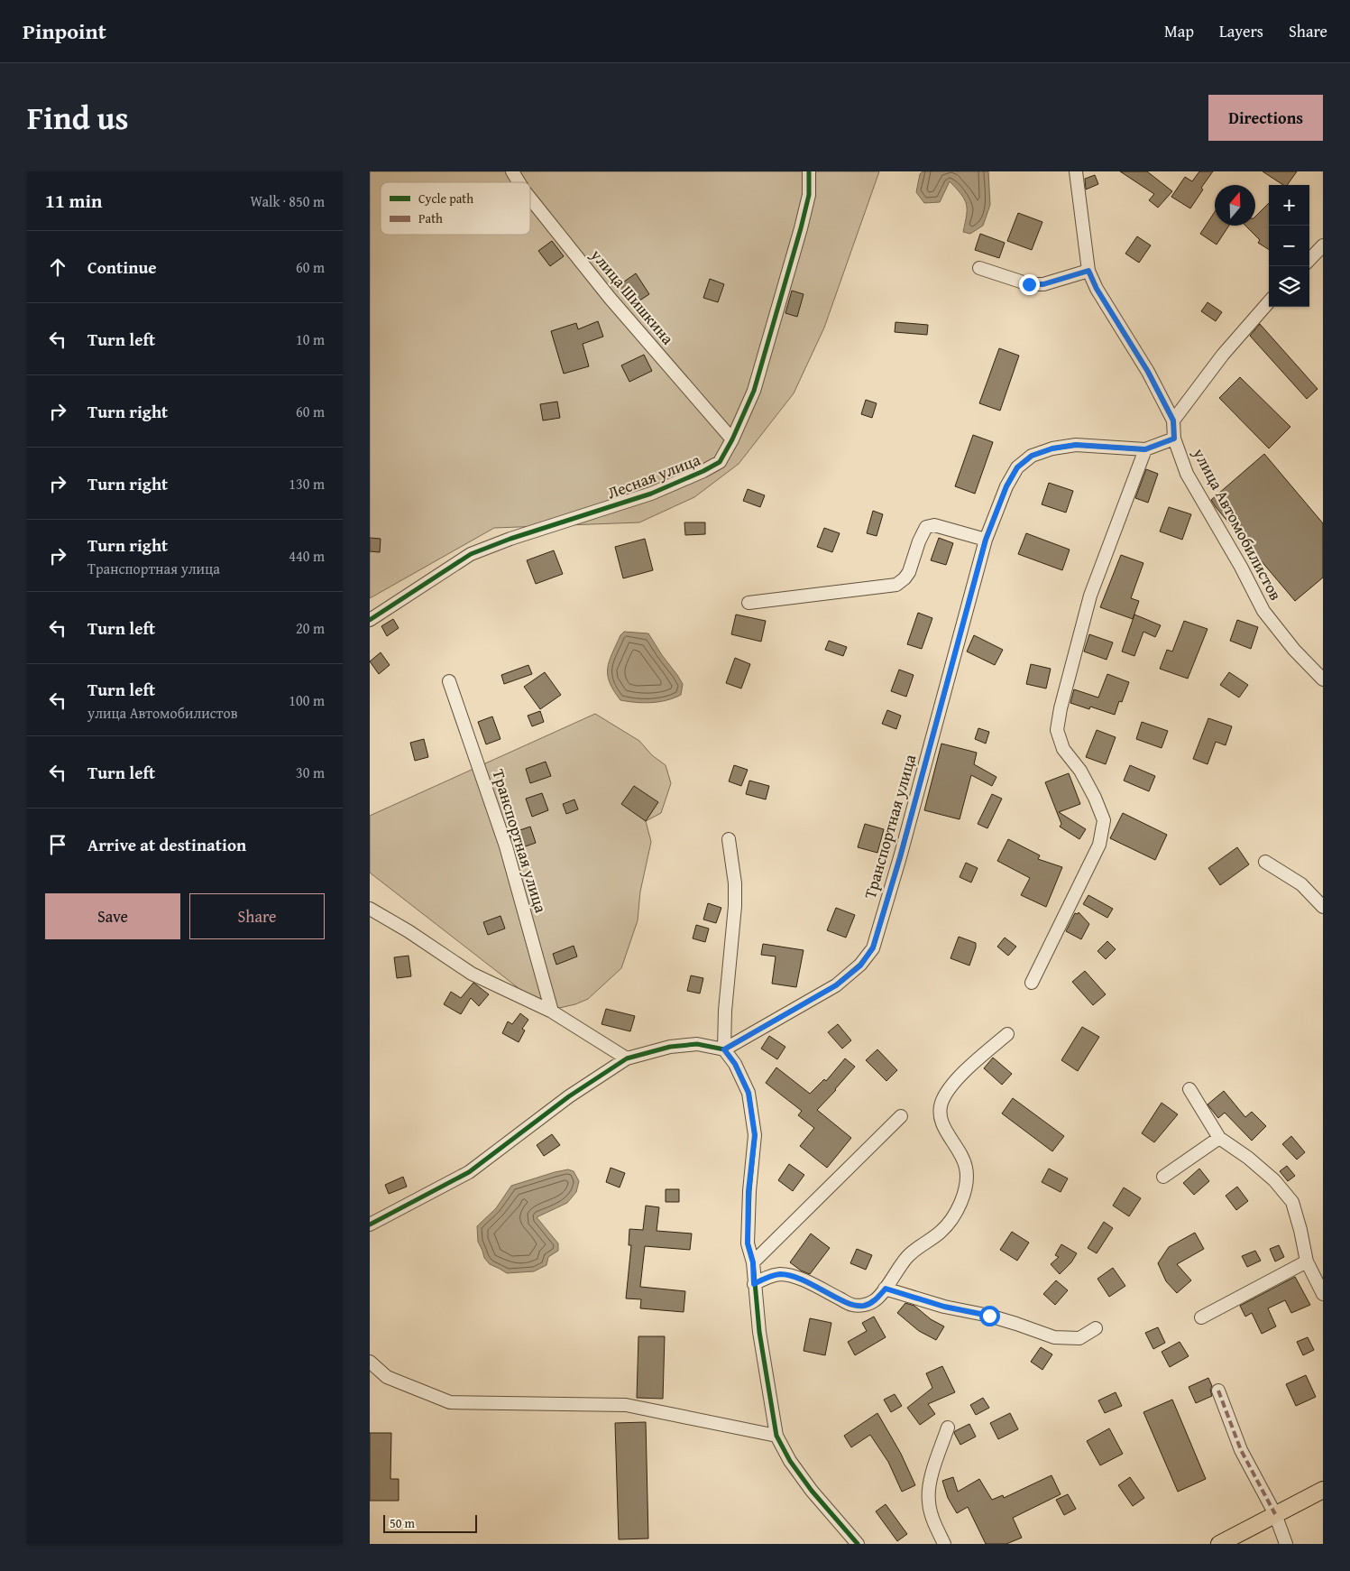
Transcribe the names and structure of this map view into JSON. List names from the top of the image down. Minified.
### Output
{"streets":{"street":["улица Шишкина","Лесная улица","улица Автомобилистов","Транспортная улица"]},"crossings":[["улица Шишкина","Лесная улица"]],"legend":["Cycle path","Path"],"scale_bar":"50 m","north":"top","page":{"header":"Pinpoint","nav":["Map","Layers","Share"],"title":"Find us","buttons":["Directions",["Save","Share"]],"heading":["11 min","Walk · 850 m"],"map_buttons":["+","−"],"list":[["Continue","60 m"],["Turn left","10 m"],["Turn right","60 m"],["Turn right","130 m"],["Turn right","Транспортная улица","440 m"],["Turn left","20 m"],["Turn left","улица Автомобилистов","100 m"],["Turn left","30 m"],"Arrive at destination"],"scale":"50 m"}}
